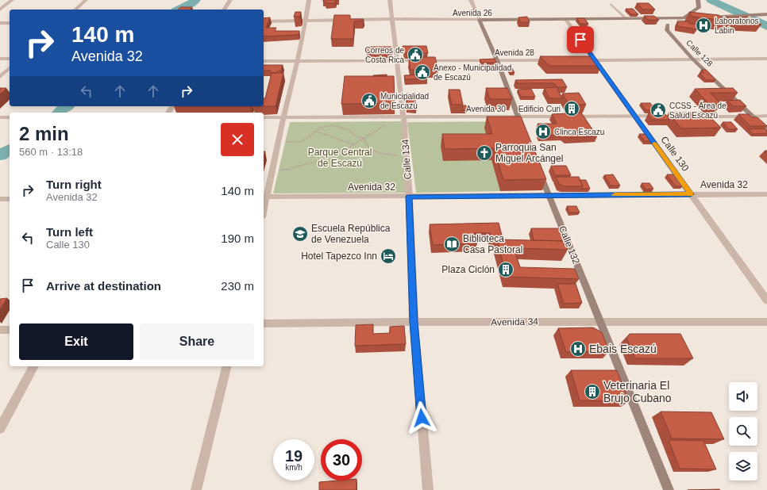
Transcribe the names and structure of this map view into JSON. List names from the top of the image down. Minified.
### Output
{"streets":{"main road":["Avenida 26","Calle 128","Calle 132"],"street":["Avenida 28","Avenida 30","Calle 130","Calle 134","Avenida 32","Avenida 34"]},"crossings":[["Avenida 26","Calle 130"],["Avenida 26","Calle 134"],["Avenida 28","Calle 134"],["Avenida 30","Calle 130"],["Avenida 30","Calle 134"],["Calle 130","Avenida 32"],["Calle 134","Avenida 32"],["Calle 134","Avenida 34"],["Avenida 32","Calle 132"],["Calle 132","Avenida 34"]],"parks":["Parque Central de Escazú"],"places":{"hospital":["Laboratorios Labin","Clinca Escazu","Ebais Escazú"],"public building":["Correos de Costa Rica","Anexo - Municipalidad de Escazú","Municipalidad de Escazú","CCSS - Área de Salud Escazú"],"building":["Edificio Curi","Plaza Ciclón","Veterinaria El Brujo Cubano"],"church":["Parroquia San Miguel Arcángel"],"school or university":["Escuela República de Venezuela"],"library":["Biblioteca Casa Pastoral"],"hotel":["Hotel Tapezco Inn"]},"page":{"turn":["140 m","Avenida 32"],"heading":["2 min","560 m · 13:18"],"list":[{"name":"Turn right","note":"Avenida 32","value":"140 m"},{"name":"Turn left","note":"Calle 130","value":"190 m"},{"name":"Arrive at destination","value":"230 m"}],"buttons":["Exit","Share"],"speed":"19 km/h","limit":"30"}}
